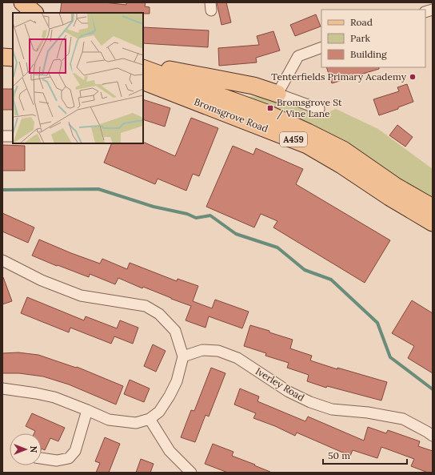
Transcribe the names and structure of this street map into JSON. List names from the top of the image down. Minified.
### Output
{"streets":{"main road":["Bromsgrove Road","A459"],"street":["Iverley Road"]},"places":{"other":["Tenterfields Primary Academy"],"transit":["Bromsgrove St / Vine Lane"]},"legend":["Road","Park","Building"],"scale_bar":"50 m","north":"right"}
